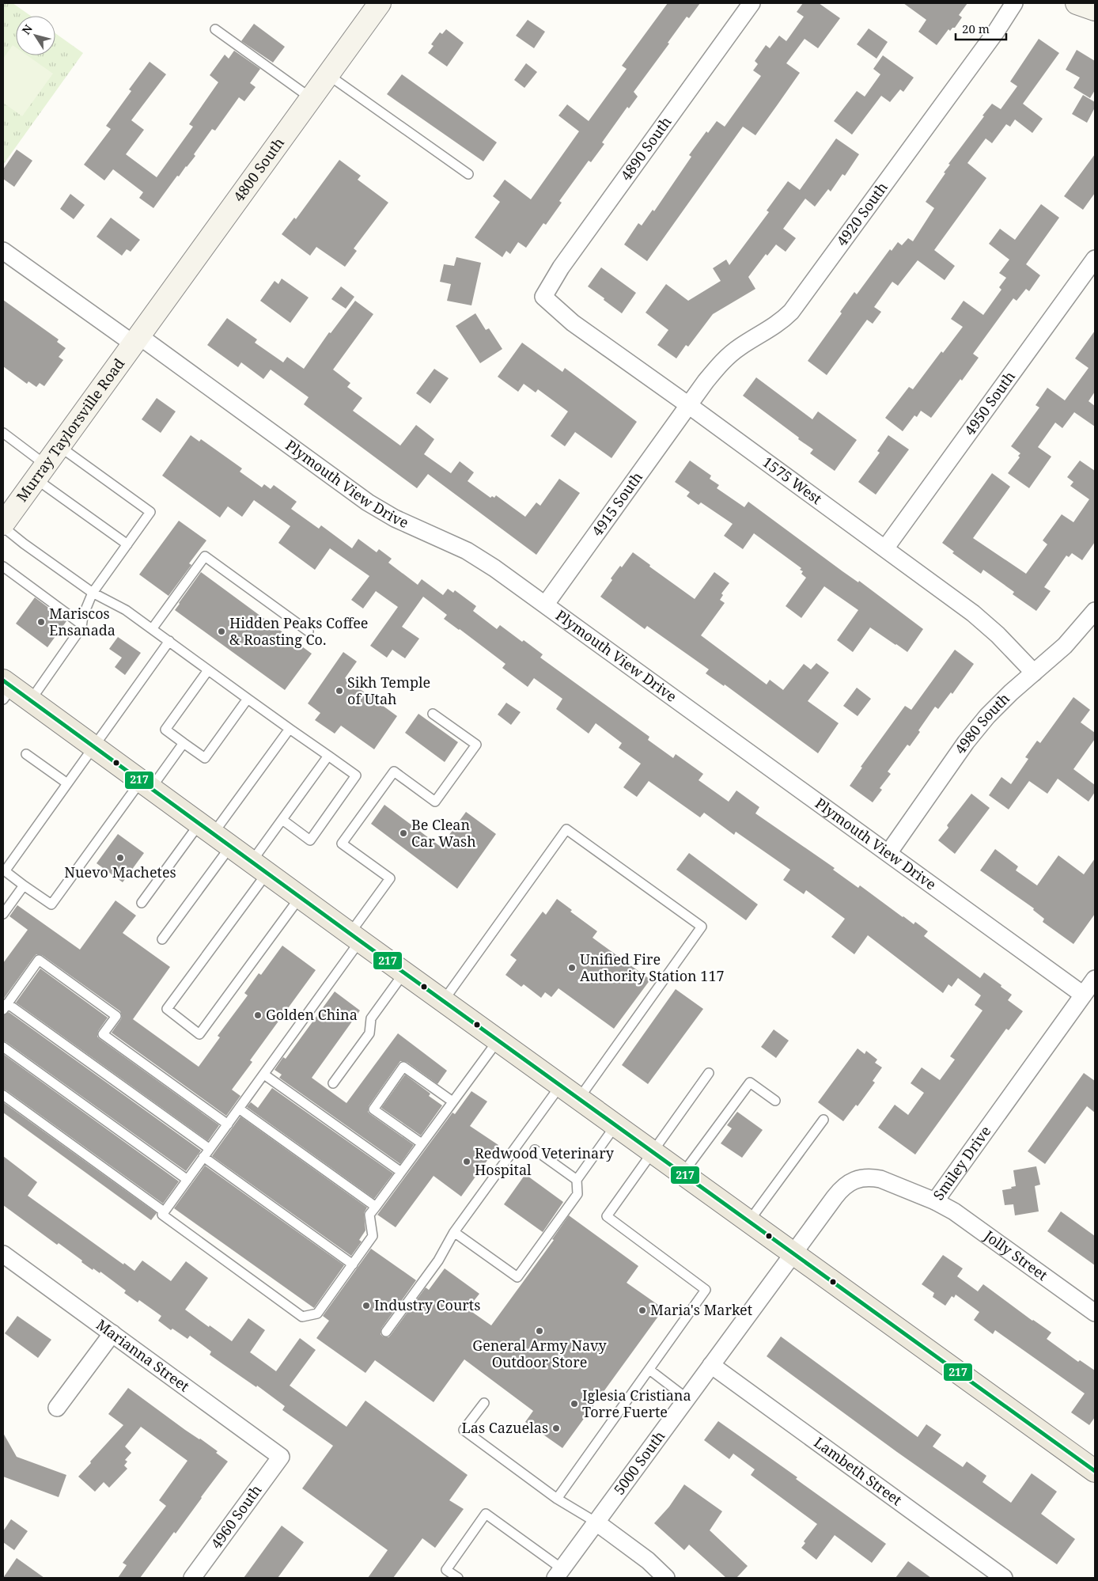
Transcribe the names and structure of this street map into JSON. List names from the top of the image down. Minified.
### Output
{"streets":{"street":["4890 South","4800 South","4920 South","4950 South","Murray Taylorsville Road","1575 West","Plymouth View Drive","4915 South","4980 South","Smiley Drive","Jolly Street","Marianna Street","5000 South","Lambeth Street","4960 South"]},"crossings":[["4890 South","1575 West"],["4800 South","Murray Taylorsville Road"],["4800 South","Plymouth View Drive"],["4920 South","1575 West"],["4920 South","4915 South"],["4950 South","1575 West"],["Murray Taylorsville Road","Plymouth View Drive"],["1575 West","4915 South"],["1575 West","4980 South"],["Plymouth View Drive","4915 South"],["Plymouth View Drive","4980 South"],["Plymouth View Drive","Smiley Drive"],["Smiley Drive","Jolly Street"],["Smiley Drive","5000 South"],["Marianna Street","4960 South"],["5000 South","Lambeth Street"]],"places":["Mariscos Ensanada","Hidden Peaks Coffee & Roasting Co.","Sikh Temple of Utah","Be Clean Car Wash","Nuevo Machetes","Unified Fire Authority Station 117","Golden China","Redwood Veterinary Hospital","Industry Courts","Maria's Market","General Army Navy Outdoor Store","Iglesia Cristiana Torre Fuerte","Las Cazuelas"],"lines":["transit line 217"],"scale_bar":"20 m","north":"top left"}
